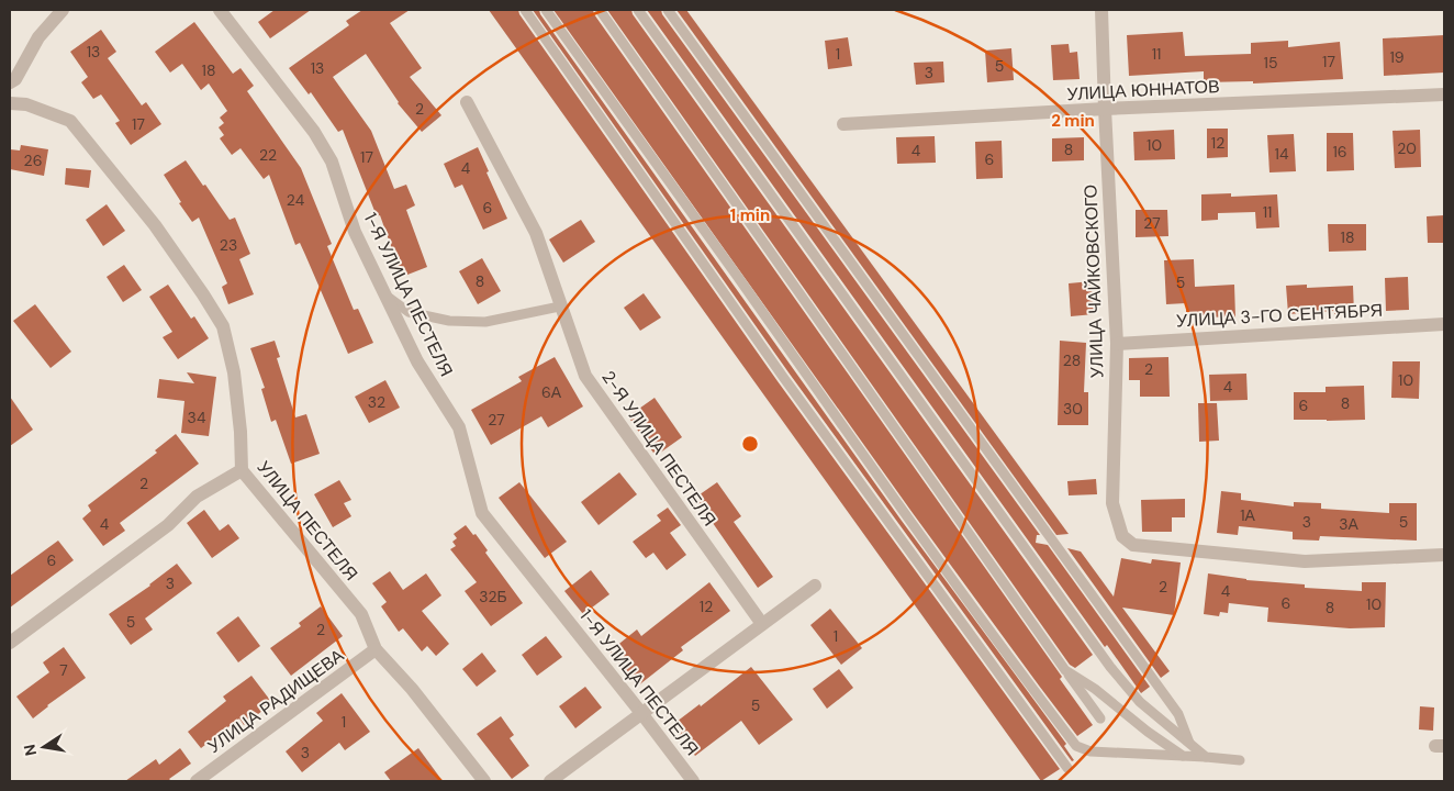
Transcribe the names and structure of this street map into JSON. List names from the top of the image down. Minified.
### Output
{"streets":{"street":["УЛИЦА ЮННАТОВ","УЛИЦА ЧАЙКОВСКОГО","1-Я УЛИЦА ПЕСТЕЛЯ","УЛИЦА 3-ГО СЕНТЯБРЯ","2-Я УЛИЦА ПЕСТЕЛЯ","УЛИЦА ПЕСТЕЛЯ","УЛИЦА РАДИЩЕВА"]},"crossings":[["УЛИЦА ЮННАТОВ","УЛИЦА ЧАЙКОВСКОГО"],["УЛИЦА ЧАЙКОВСКОГО","УЛИЦА 3-ГО СЕНТЯБРЯ"],["УЛИЦА ПЕСТЕЛЯ","УЛИЦА РАДИЩЕВА"]],"house_numbers":["13","1","11","19","17","15","5","13","18","3","2","17","12","10","20","8","4","16","14","22","17","6","26","4","24","6","11","27","18","23","8","5","28","2","10","4","6А","32","8","6","30","34","27","2","1А","3","5","4","3А","6","3","2","4","32Б","6","10","12","8","5","2","1","7","5","1","3"],"north":"left","rings":["2 min","1 min"]}
